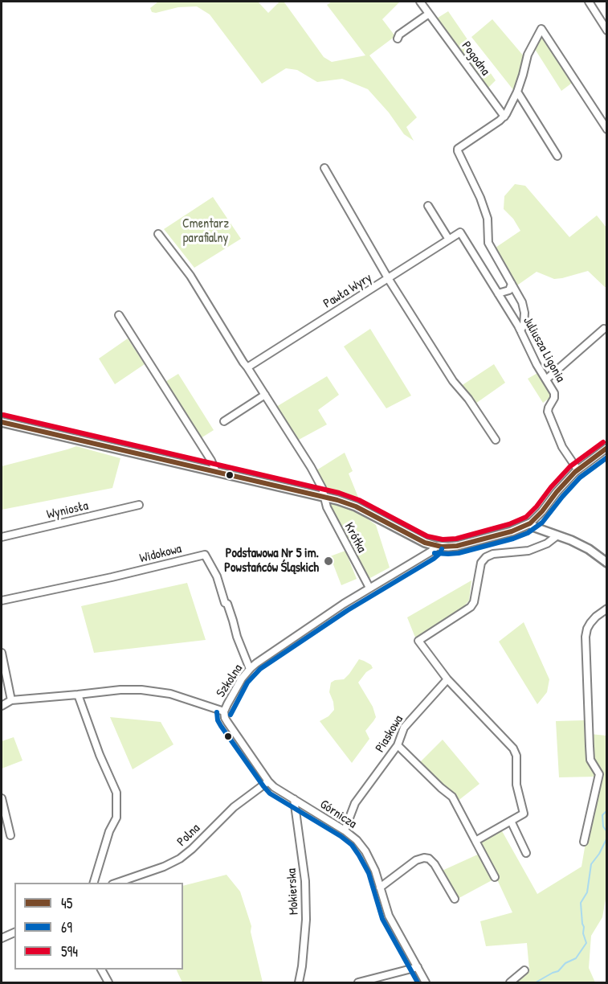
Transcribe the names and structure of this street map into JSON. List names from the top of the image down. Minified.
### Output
{"streets":{"street":["Pogodna","Pawła Wyry","Juliusza Ligonia","Wyniosła","Krótka","Widokowa","Szkolna","Piaskowa","Górnicza","Polna","Mokierska"]},"crossings":[["Pawła Wyry","Juliusza Ligonia"],["Pawła Wyry","Krótka"],["Krótka","Szkolna"],["Widokowa","Szkolna"],["Szkolna","Górnicza"],["Piaskowa","Górnicza"],["Górnicza","Polna"],["Górnicza","Mokierska"]],"parks":["Cmentarz parafialny"],"places":["Podstawowa Nr 5 im. Powstańców Śląskich"],"lines":["transit line 594","transit line 45","transit line 69"],"legend":["45","69","594"]}
